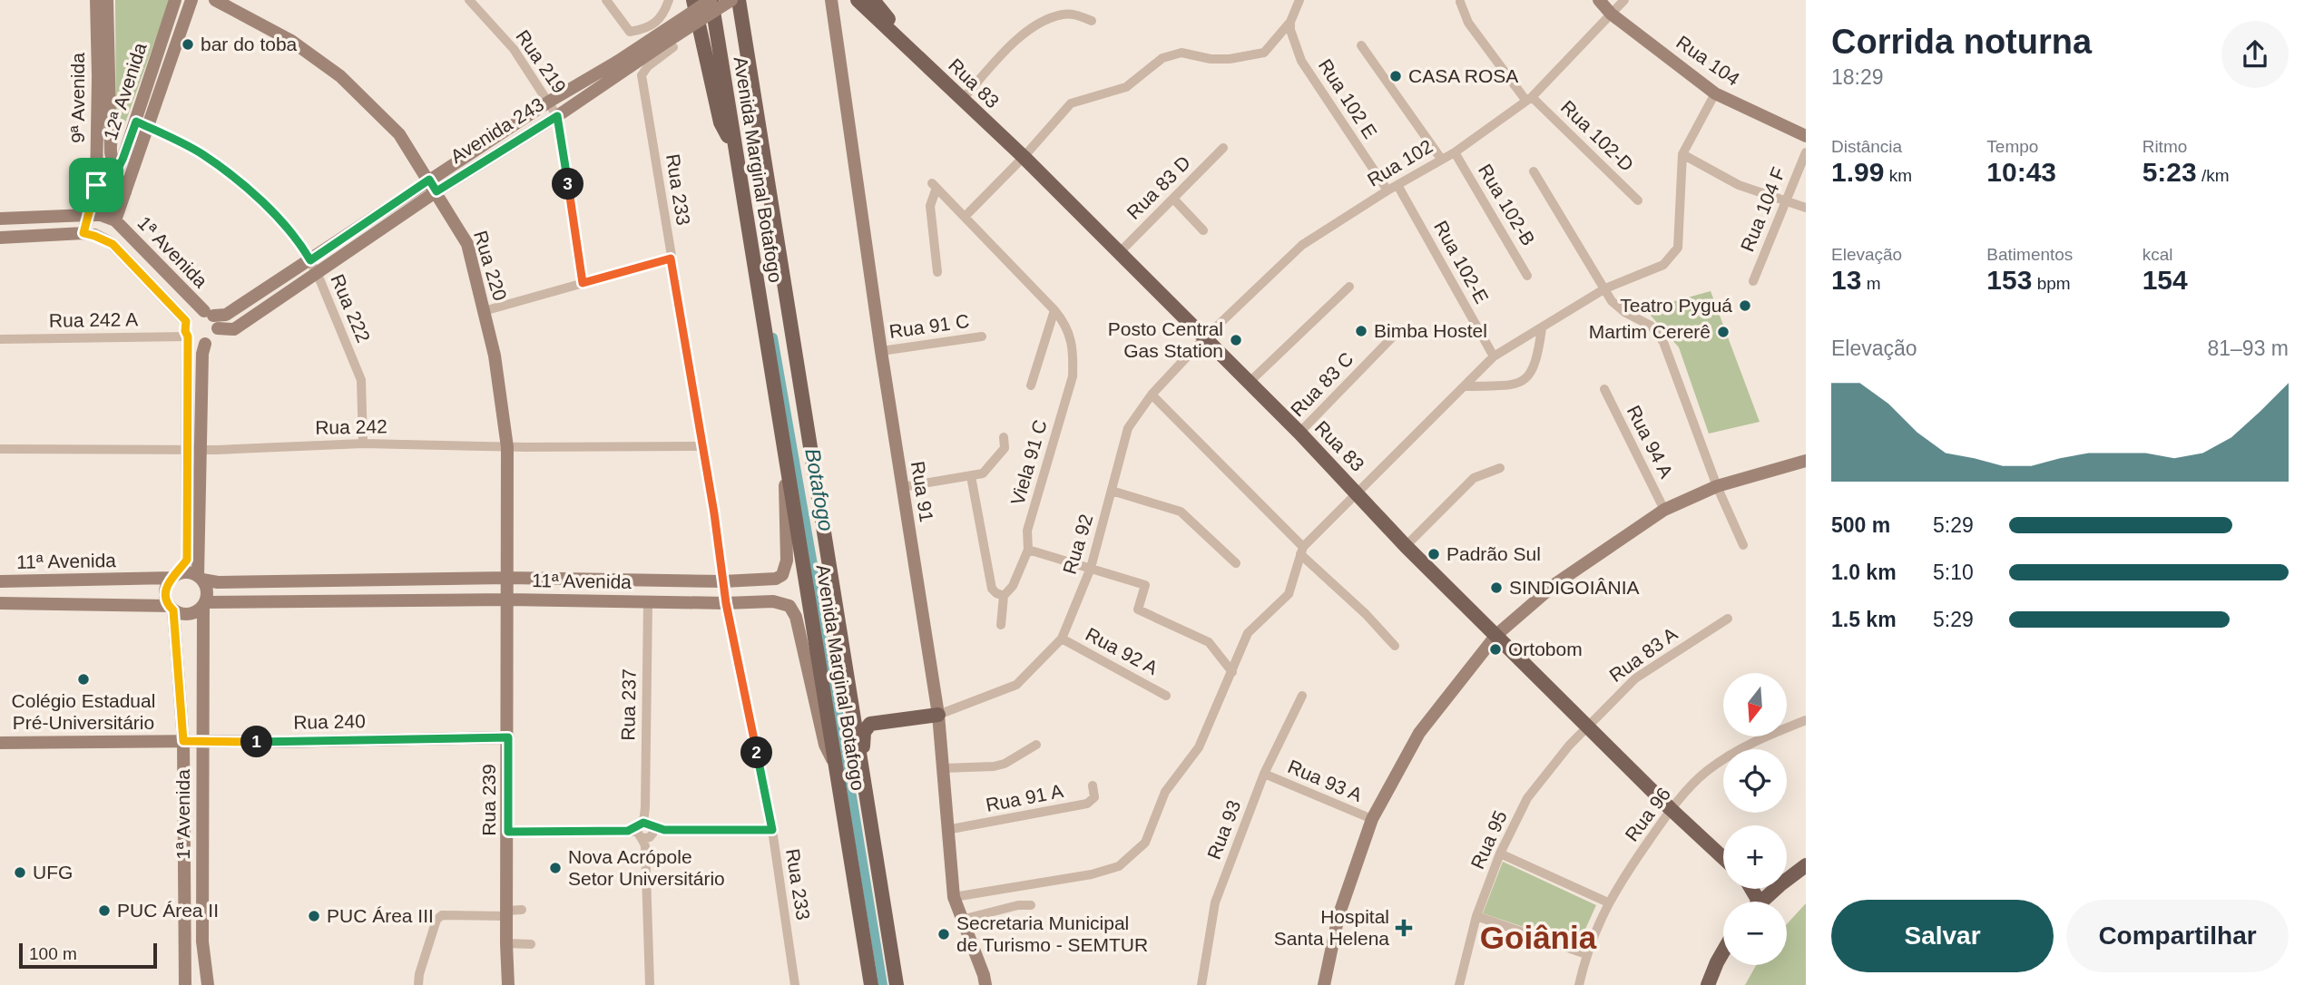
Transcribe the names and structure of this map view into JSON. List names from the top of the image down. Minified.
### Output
{"streets":{"main road":["Rua 104","Rua 83","12ª Avenida","9ª Avenida","Avenida 243","Avenida Marginal Botafogo","1ª Avenida","Rua 220","Rua 91","11ª Avenida","Rua 240","Rua 239"],"street":["Rua 219","Rua 102 E","Rua 102-D","Rua 102","Rua 83 D","Rua 233","Rua 102-B","Rua 104 F","Rua 102-E","Rua 222","Rua 242 A","Rua 91 C","Rua 83 C","Rua 242","Rua 94 A","Viela 91 C","Rua 92","Rua 92 A","Rua 83 A","Rua 237","Rua 93 A","Rua 91 A","Rua 96","Rua 93","Rua 95"]},"crossings":[["Rua 104","Rua 102"],["Rua 219","Avenida 243"],["Rua 83","Rua 102"],["Rua 83","Rua 83 D"],["Rua 83","Rua 83 C"],["Rua 83","Rua 92"],["Rua 83","Rua 83 A"],["Rua 83","Rua 96"],["Rua 83","Rua 95"],["12ª Avenida","9ª Avenida"],["12ª Avenida","1ª Avenida"],["12ª Avenida","Rua 222"],["9ª Avenida","1ª Avenida"],["Rua 102 E","Rua 102"],["Avenida 243","Avenida Marginal Botafogo"],["Avenida 243","Rua 233"],["Avenida 243","1ª Avenida"],["Avenida 243","Rua 220"],["Avenida 243","Rua 222"],["Avenida 243","Rua 242 A"],["Rua 102-D","Rua 102"],["Rua 102","Rua 102-B"],["Rua 102","Rua 102-E"],["Rua 102","Rua 92"],["Avenida Marginal Botafogo","11ª Avenida"],["Rua 233","Rua 242"],["Rua 233","11ª Avenida"],["1ª Avenida","Rua 242 A"],["1ª Avenida","11ª Avenida"],["1ª Avenida","Rua 240"],["Rua 220","Rua 242"],["Rua 220","11ª Avenida"],["Rua 220","Rua 239"],["Rua 222","Rua 242"],["Rua 91 C","Rua 91"],["Rua 91","Rua 92"],["Rua 91","Rua 91 A"],["Rua 92","Rua 92 A"],["11ª Avenida","Rua 237"],["11ª Avenida","Rua 239"],["Rua 83 A","Rua 95"],["Rua 240","Rua 239"],["Rua 93 A","Rua 93"]],"districts":["Goiânia"],"water":["Botafogo"],"places":{"other":["bar do toba","CASA ROSA","Teatro Pyguá","Bimba Hostel","Martim Cererê","Posto Central Gas Station","Padrão Sul","SINDIGOIÂNIA","Ortobom","Colégio Estadual Pré-Universitário","Nova Acrópole Setor Universitário","UFG","PUC Área II","PUC Área III","Secretaria Municipal de Turismo - SEMTUR"],"health":["Hospital Santa Helena"]},"scale_bar":"100 m","north":"bottom","page":{"heading":["Corrida noturna","18:29"],"stats":[["Distância","1.99 km"],["Tempo","10:43"],["Ritmo","5:23 /km"],["Elevação","13 m"],["Batimentos","153 bpm"],["kcal","154"]],"pins":["3","1","2"],"chart":["Elevação","81–93 m"],"list":[{"name":"500 m","note":"5:29"},{"name":"1.0 km","note":"5:10"},{"name":"1.5 km","note":"5:29"}],"map_buttons":["+","−"],"buttons":["Salvar","Compartilhar"],"scale":"100 m"}}
